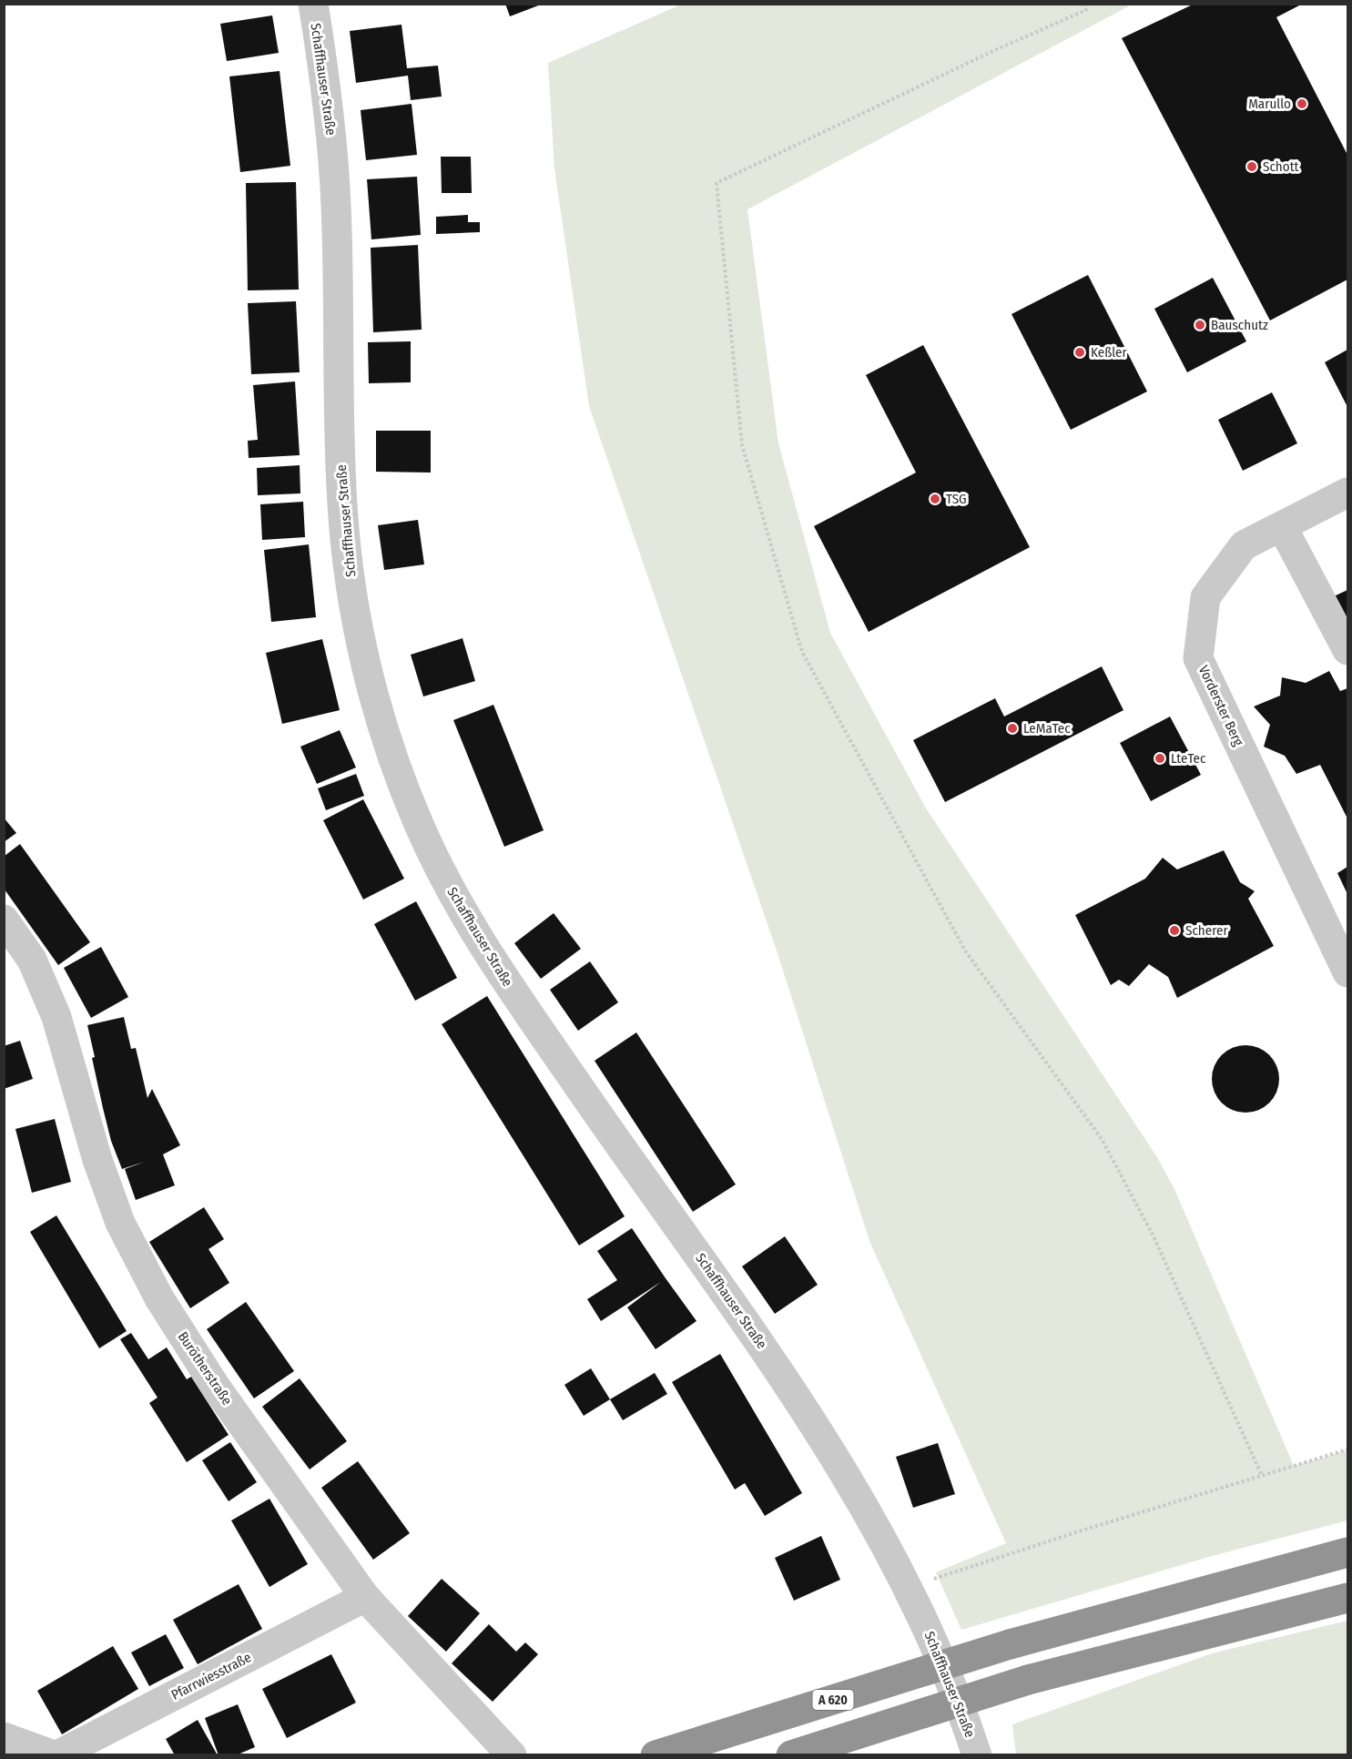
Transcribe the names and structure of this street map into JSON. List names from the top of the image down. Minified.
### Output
{"streets":{"highway":["A 620"],"street":["Schaffhauser Straße","Vorderster Berg","Burötherstraße","Pfarrwiesstraße"]},"crossings":[["Burötherstraße","Pfarrwiesstraße"]],"places":["Marullo","Schott","Bauschutz","Keßler","TSG","LeMaTec","LteTec","Scherer"]}
